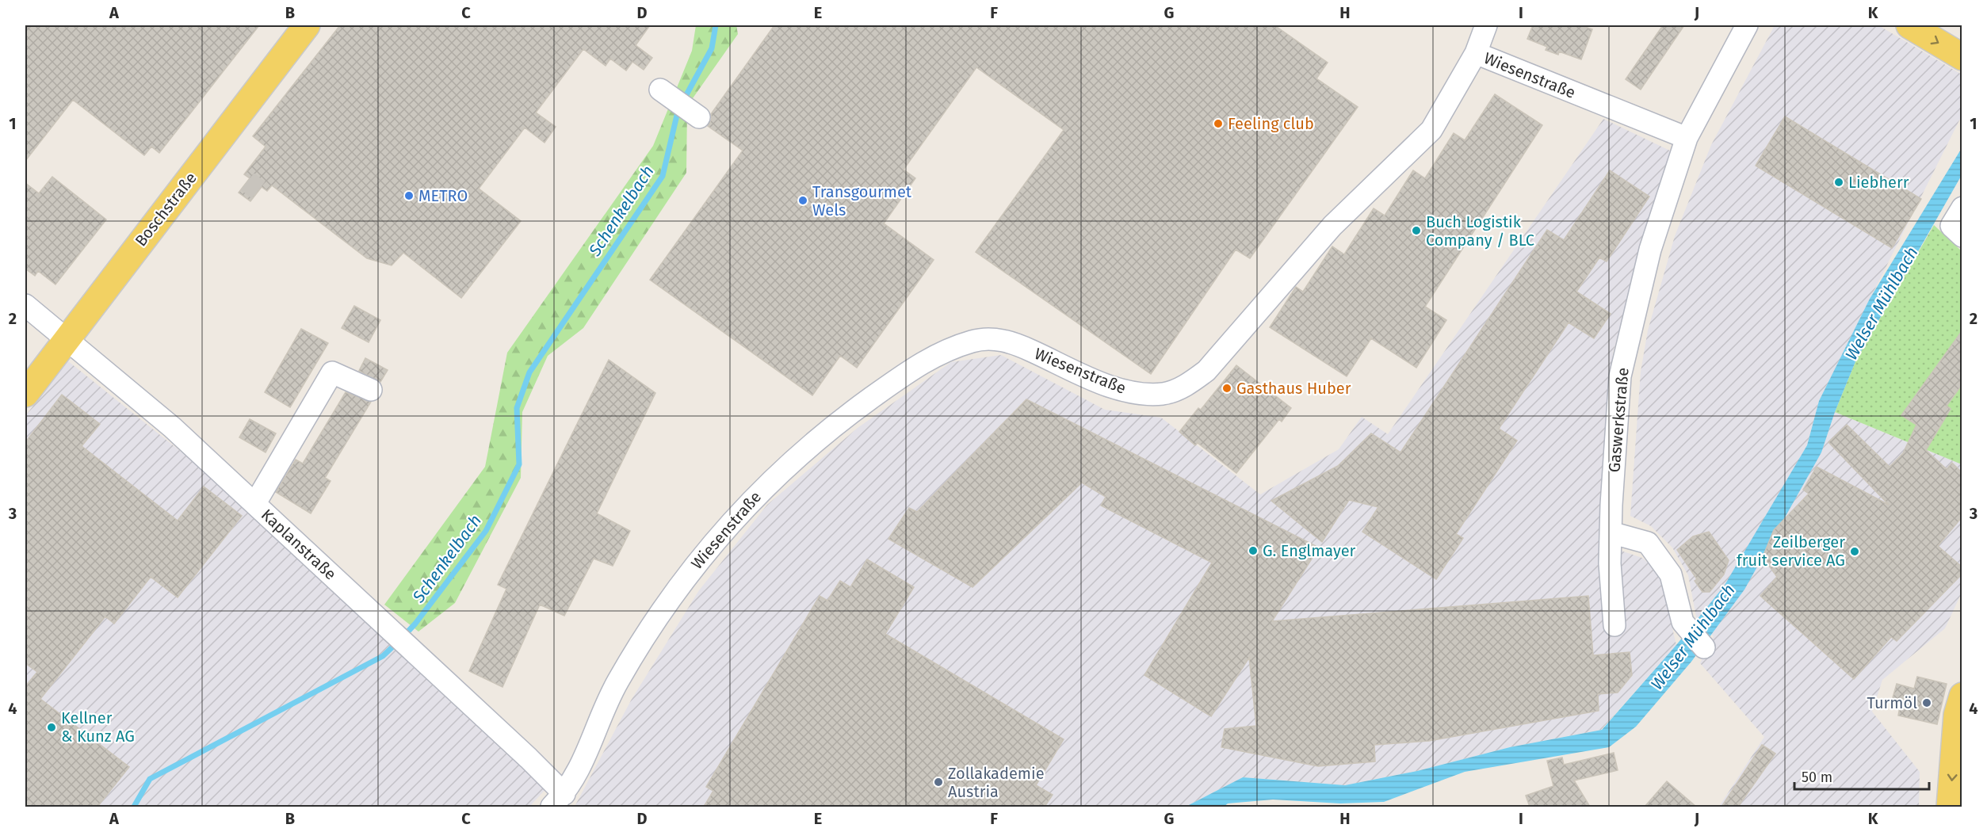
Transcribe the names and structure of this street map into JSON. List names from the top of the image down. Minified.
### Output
{"streets":{"main road":["Boschstraße"],"street":["Wiesenstraße","Gaswerkstraße","Kaplanstraße"]},"crossings":[["Wiesenstraße","Gaswerkstraße"],["Wiesenstraße","Kaplanstraße"],["Boschstraße","Kaplanstraße"]],"water":["Schenkelbach","Welser Mühlbach"],"places":["Feeling club","Liebherr","METRO","Transgourmet Wels","Buch Logistik Company / BLC","Gasthaus Huber","G. Englmayer","Zeilberger fruit service AG","Turmöl","Kellner & Kunz AG","Zollakademie Austria"],"scale_bar":"50 m","grid":{"columns":["A","B","C","D","E","F","G","H","I","J","K"],"rows":["1","2","3","4"]}}
